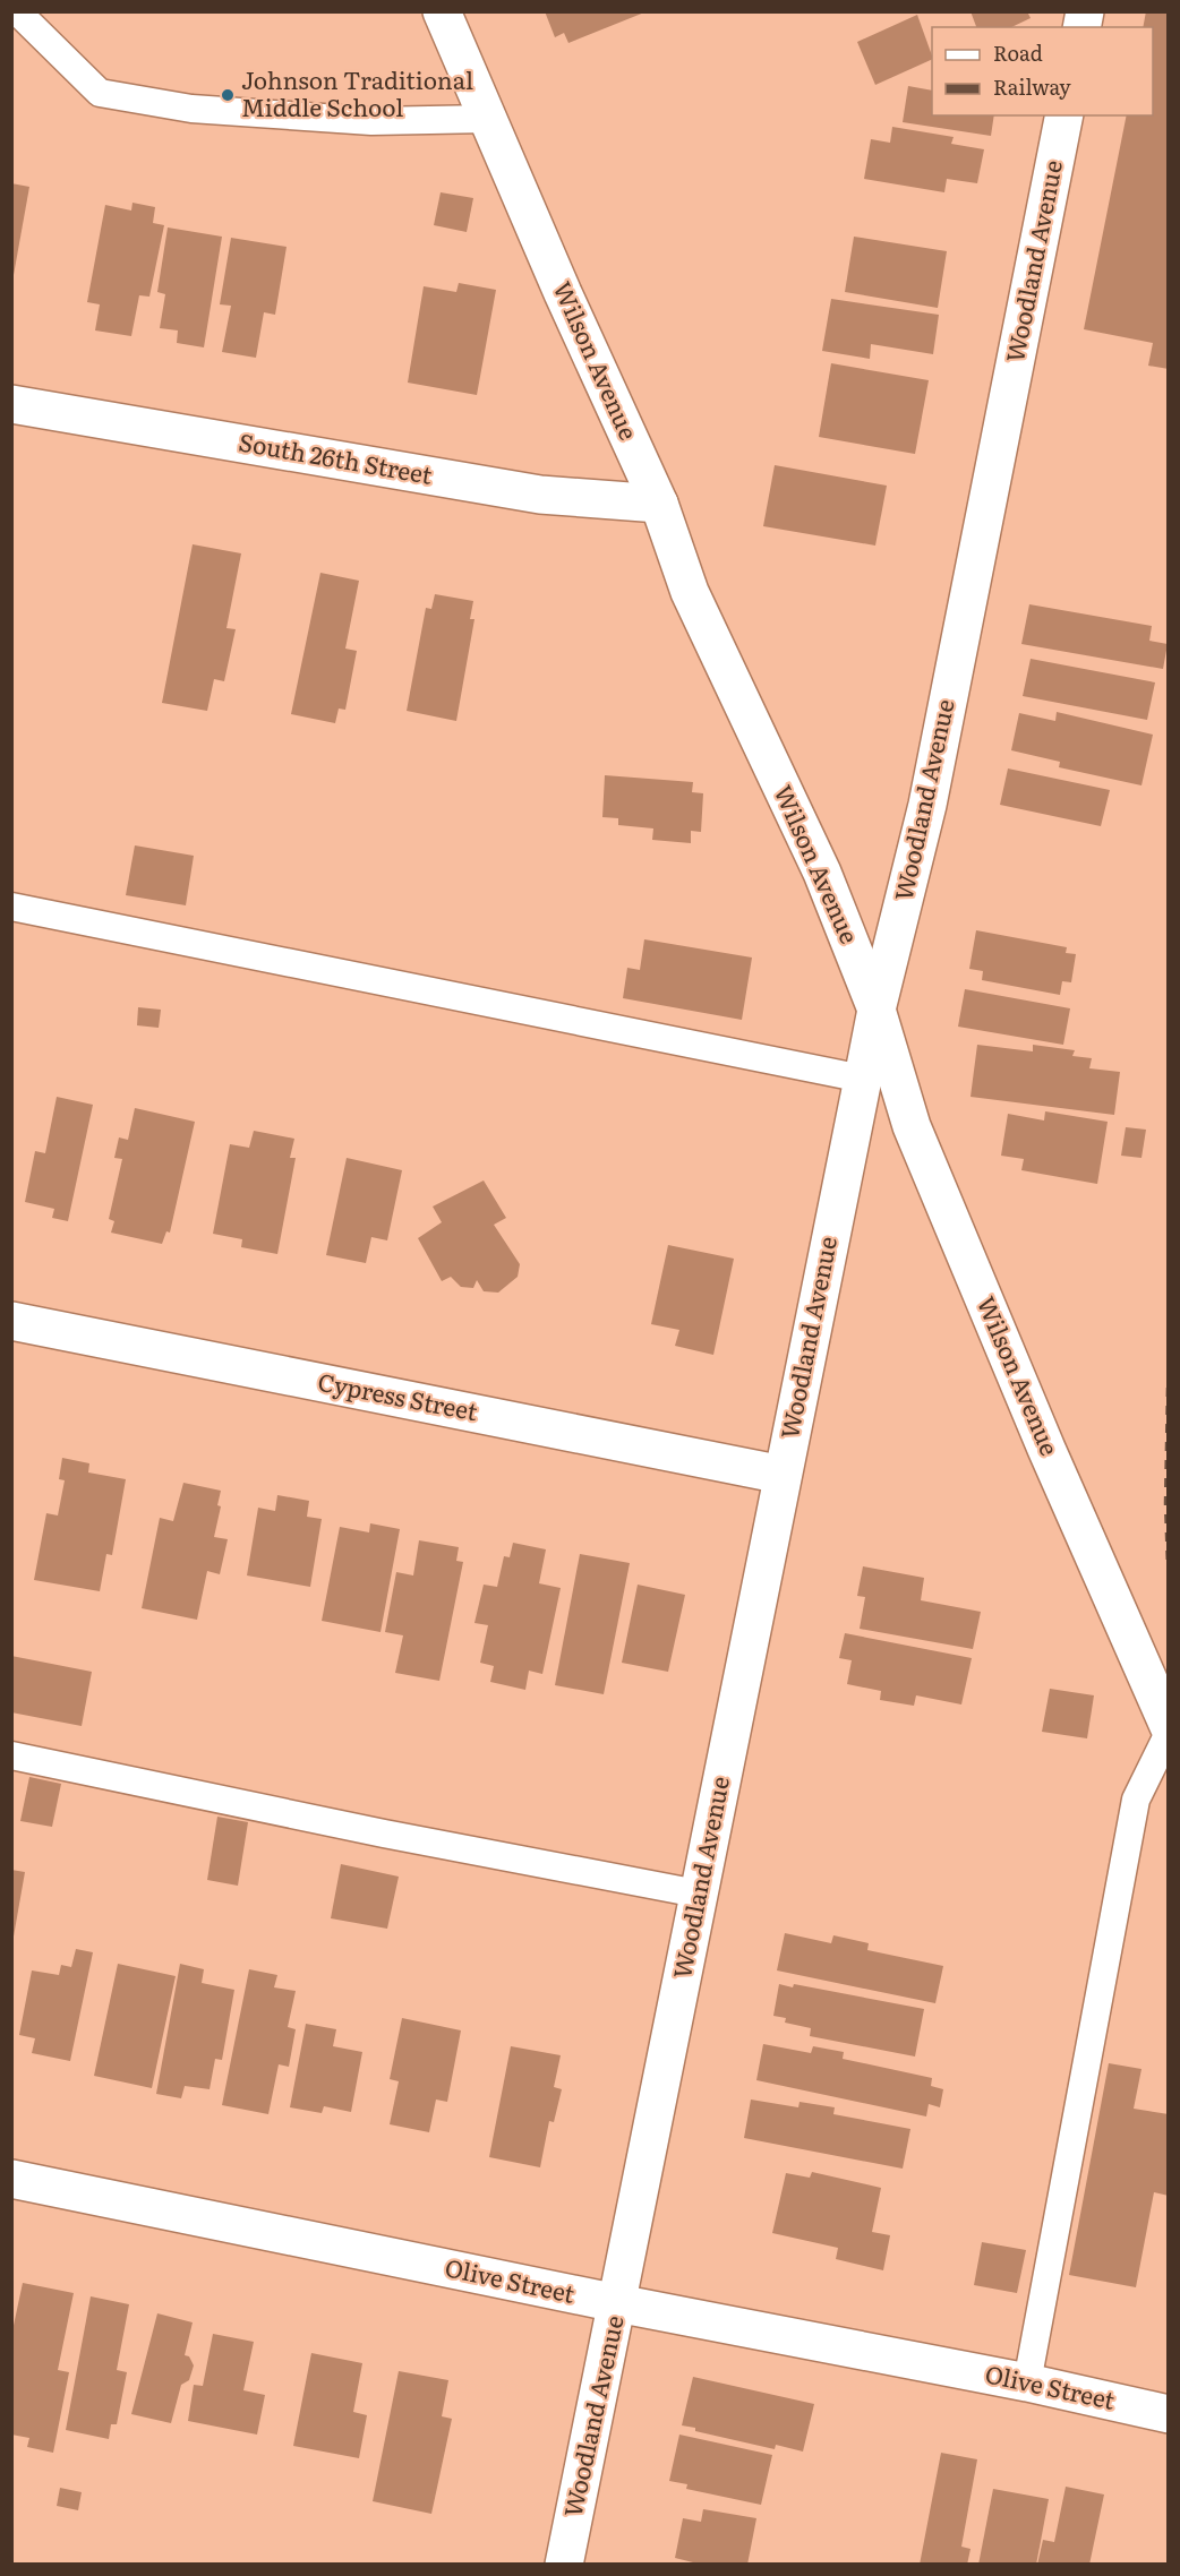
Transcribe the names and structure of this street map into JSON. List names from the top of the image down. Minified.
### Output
{"streets":{"street":["Woodland Avenue","Wilson Avenue","South 26th Street","Cypress Street","Olive Street"]},"crossings":[["Woodland Avenue","Wilson Avenue"],["Woodland Avenue","Cypress Street"],["Woodland Avenue","Olive Street"],["Wilson Avenue","South 26th Street"]],"places":["Johnson Traditional Middle School"],"legend":["Road","Railway"]}
